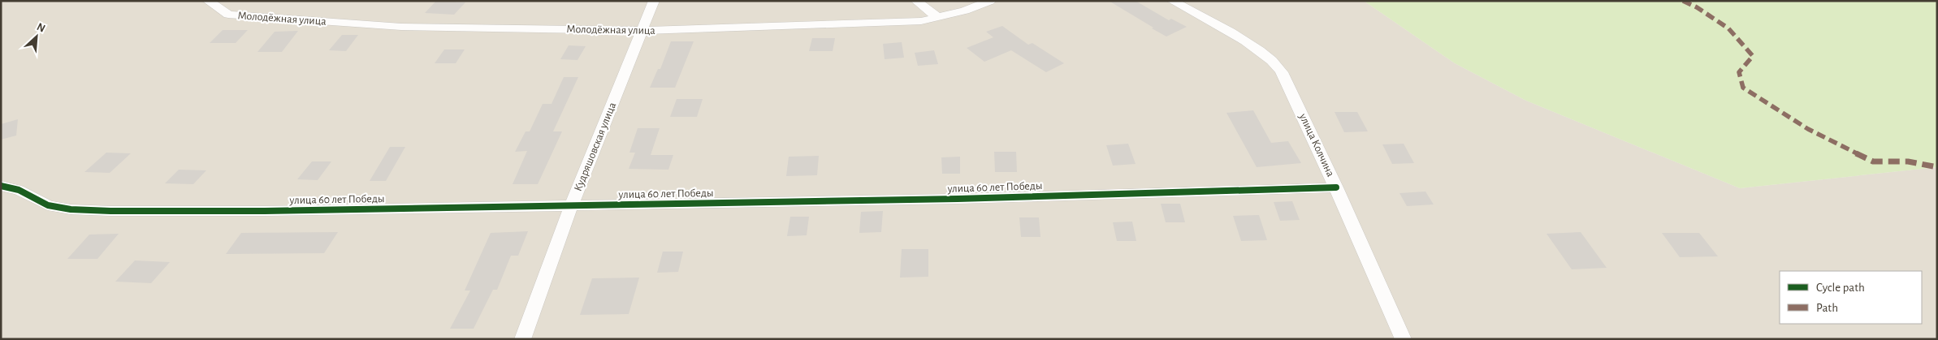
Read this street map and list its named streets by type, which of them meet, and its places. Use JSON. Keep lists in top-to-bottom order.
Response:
{
  "streets": {
    "street": [
      "Молодёжная улица",
      "улица Колчина",
      "Кудряшовская улица",
      "улица 60 лет Победы"
    ]
  },
  "crossings": [
    ["Молодёжная улица", "Кудряшовская улица"],
    ["улица Колчина", "улица 60 лет Победы"],
    ["Кудряшовская улица", "улица 60 лет Победы"]
  ],
  "legend": ["Cycle path", "Path"],
  "north": "top right"
}
